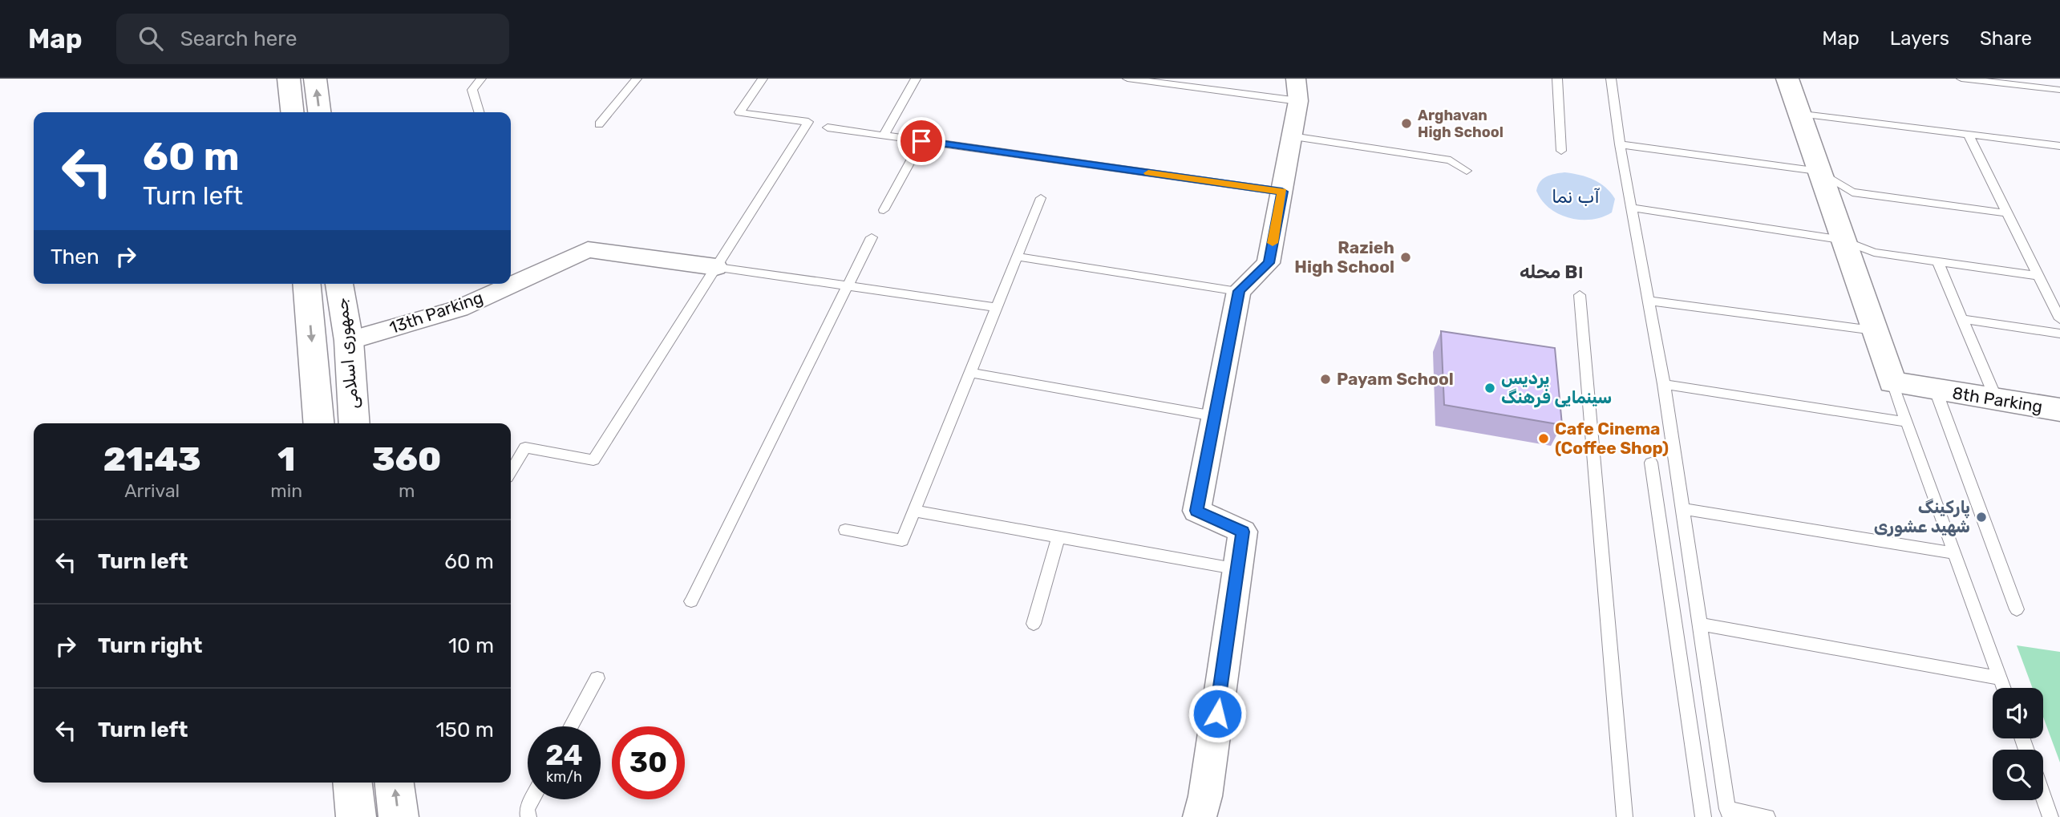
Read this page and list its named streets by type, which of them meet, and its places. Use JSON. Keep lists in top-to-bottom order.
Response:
{
  "streets": {
    "main road": ["جمهوری اسلامی", "8th Parking"],
    "street": ["13th Parking"]
  },
  "crossings": [
    ["13th Parking", "جمهوری اسلامی"]
  ],
  "districts": ["محله B۱"],
  "water": ["آب نما"],
  "places": [
    "Arghavan High School",
    "Razieh High School",
    "Payam School",
    "پردیس سینمایی فرهنگ",
    "Cafe Cinema (Coffee Shop)",
    "پارکینگ شهید عشوری"
  ],
  "page": {
    "header": "Map",
    "search": "Search here",
    "nav": ["Map", "Layers", "Share"],
    "turn": ["60 m", "Turn left"],
    "then": "Then",
    "eta": [
      "21:43",
      "Arrival",
      "1",
      "min",
      "360",
      "m"
    ],
    "list": [
      {
        "name": "Turn left",
        "value": "60 m"
      },
      {
        "name": "Turn right",
        "value": "10 m"
      },
      {
        "name": "Turn left",
        "value": "150 m"
      }
    ],
    "speed": "24 km/h",
    "limit": "30"
  }
}
